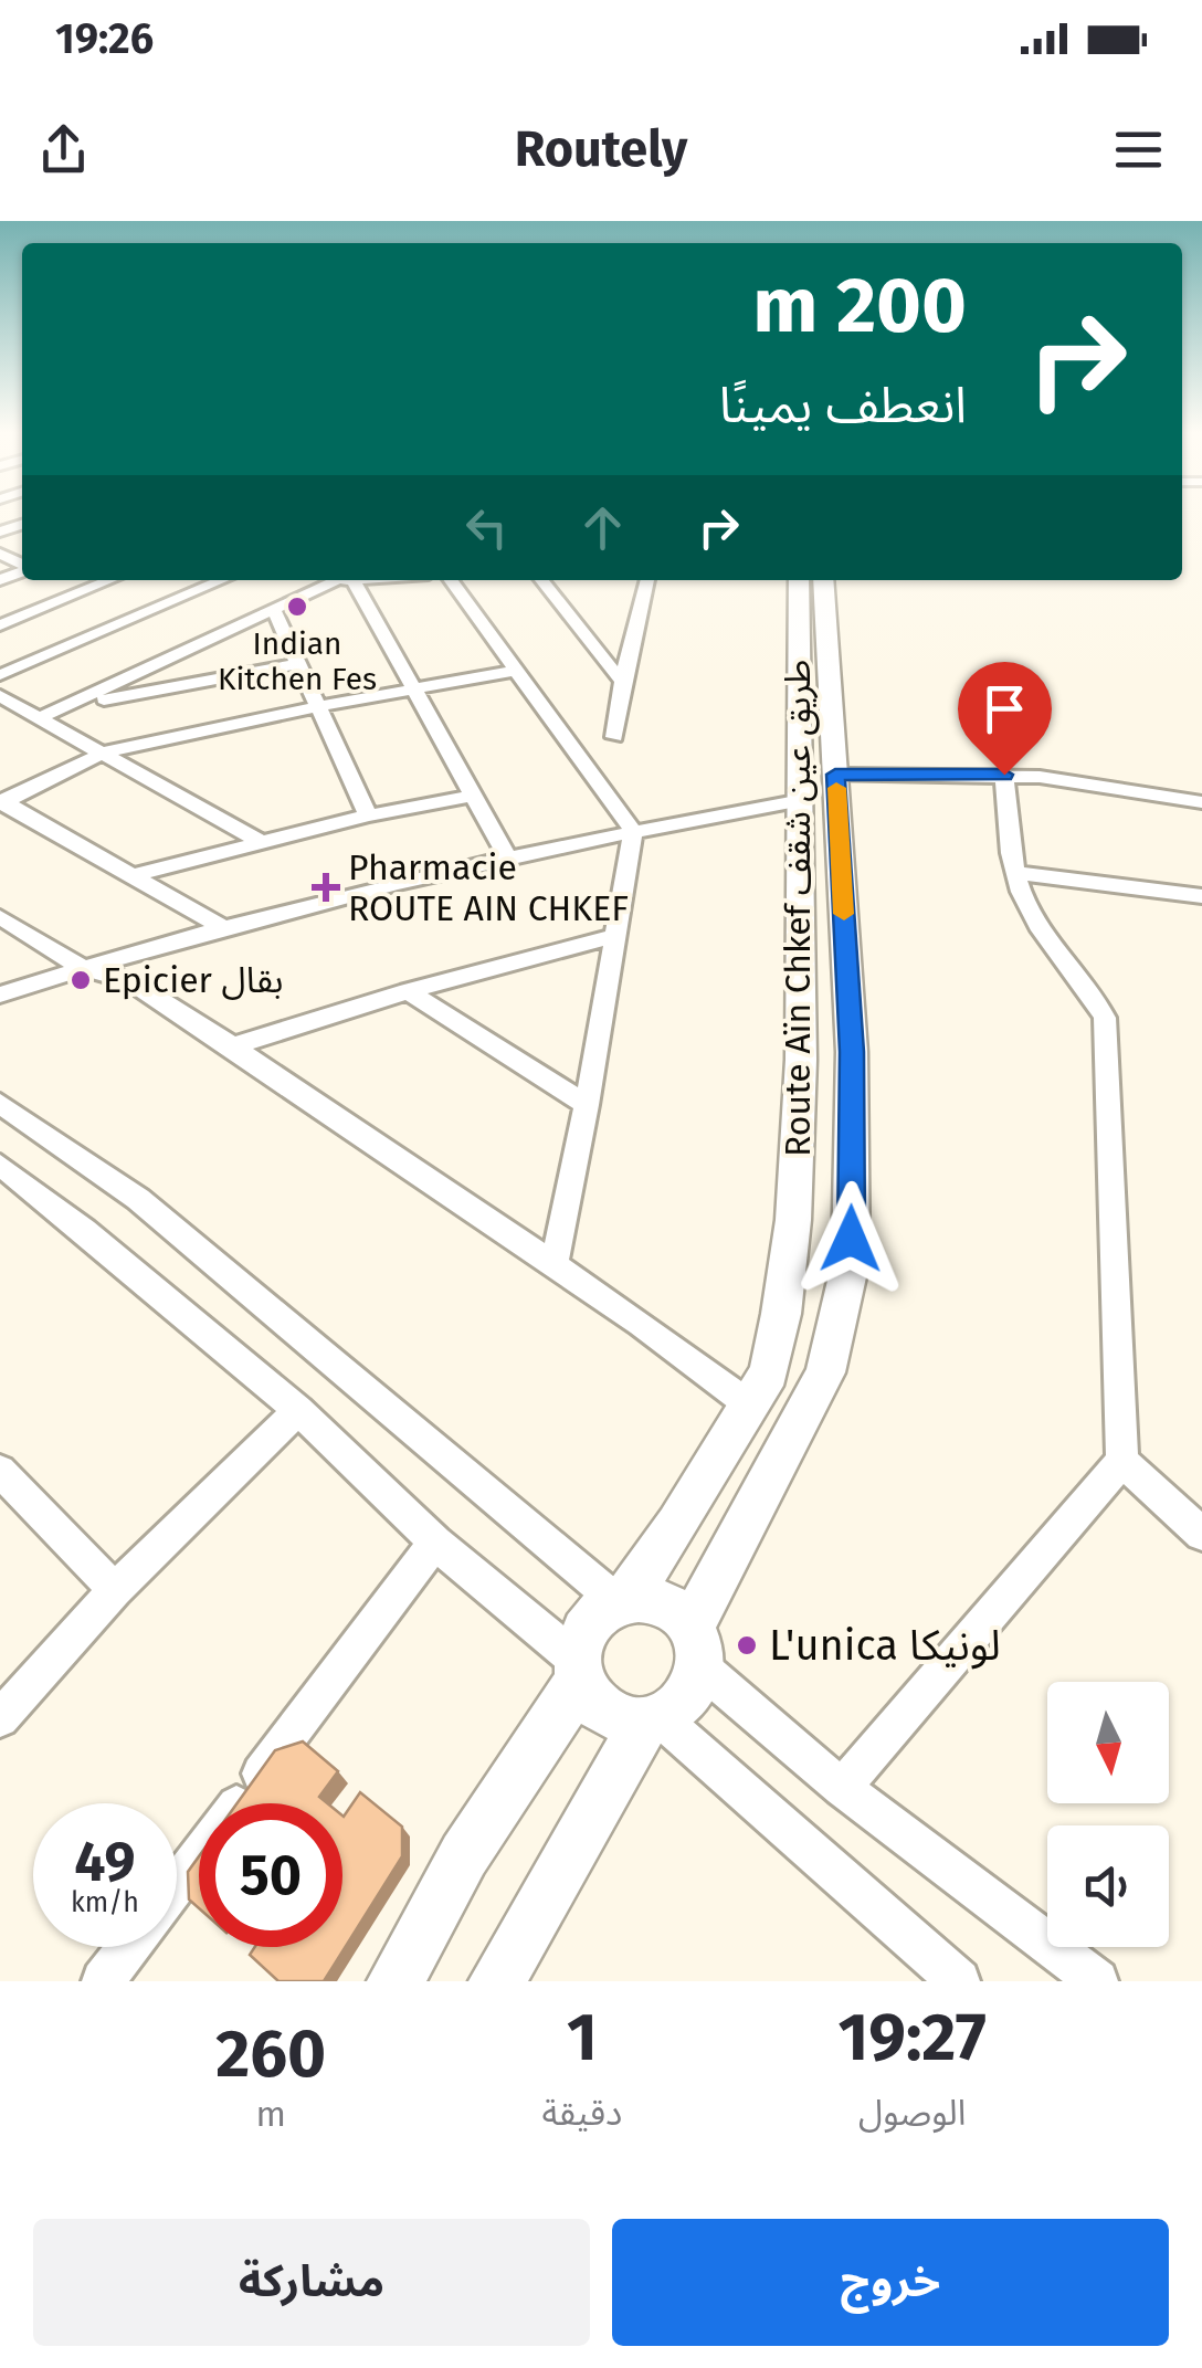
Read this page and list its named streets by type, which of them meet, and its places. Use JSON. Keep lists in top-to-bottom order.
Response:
{
  "streets": {
    "main road": ["Route Aïn Chkef طريق عين شقف"]
  },
  "places": {
    "other": ["Indian Kitchen Fes", "Epicier بقال", "L'unica لونيكا"],
    "health": ["Pharmacie ROUTE AIN CHKEF"]
  },
  "north": "bottom",
  "page": {
    "status": "19:26",
    "header": "Routely",
    "turn": ["200 m", "انعطف يمينًا"],
    "speed": "49 km/h",
    "limit": "50",
    "eta": [
      "19:27",
      "الوصول",
      "1",
      "دقيقة",
      "260",
      "m"
    ],
    "buttons": ["خروج", "مشاركة"]
  }
}
